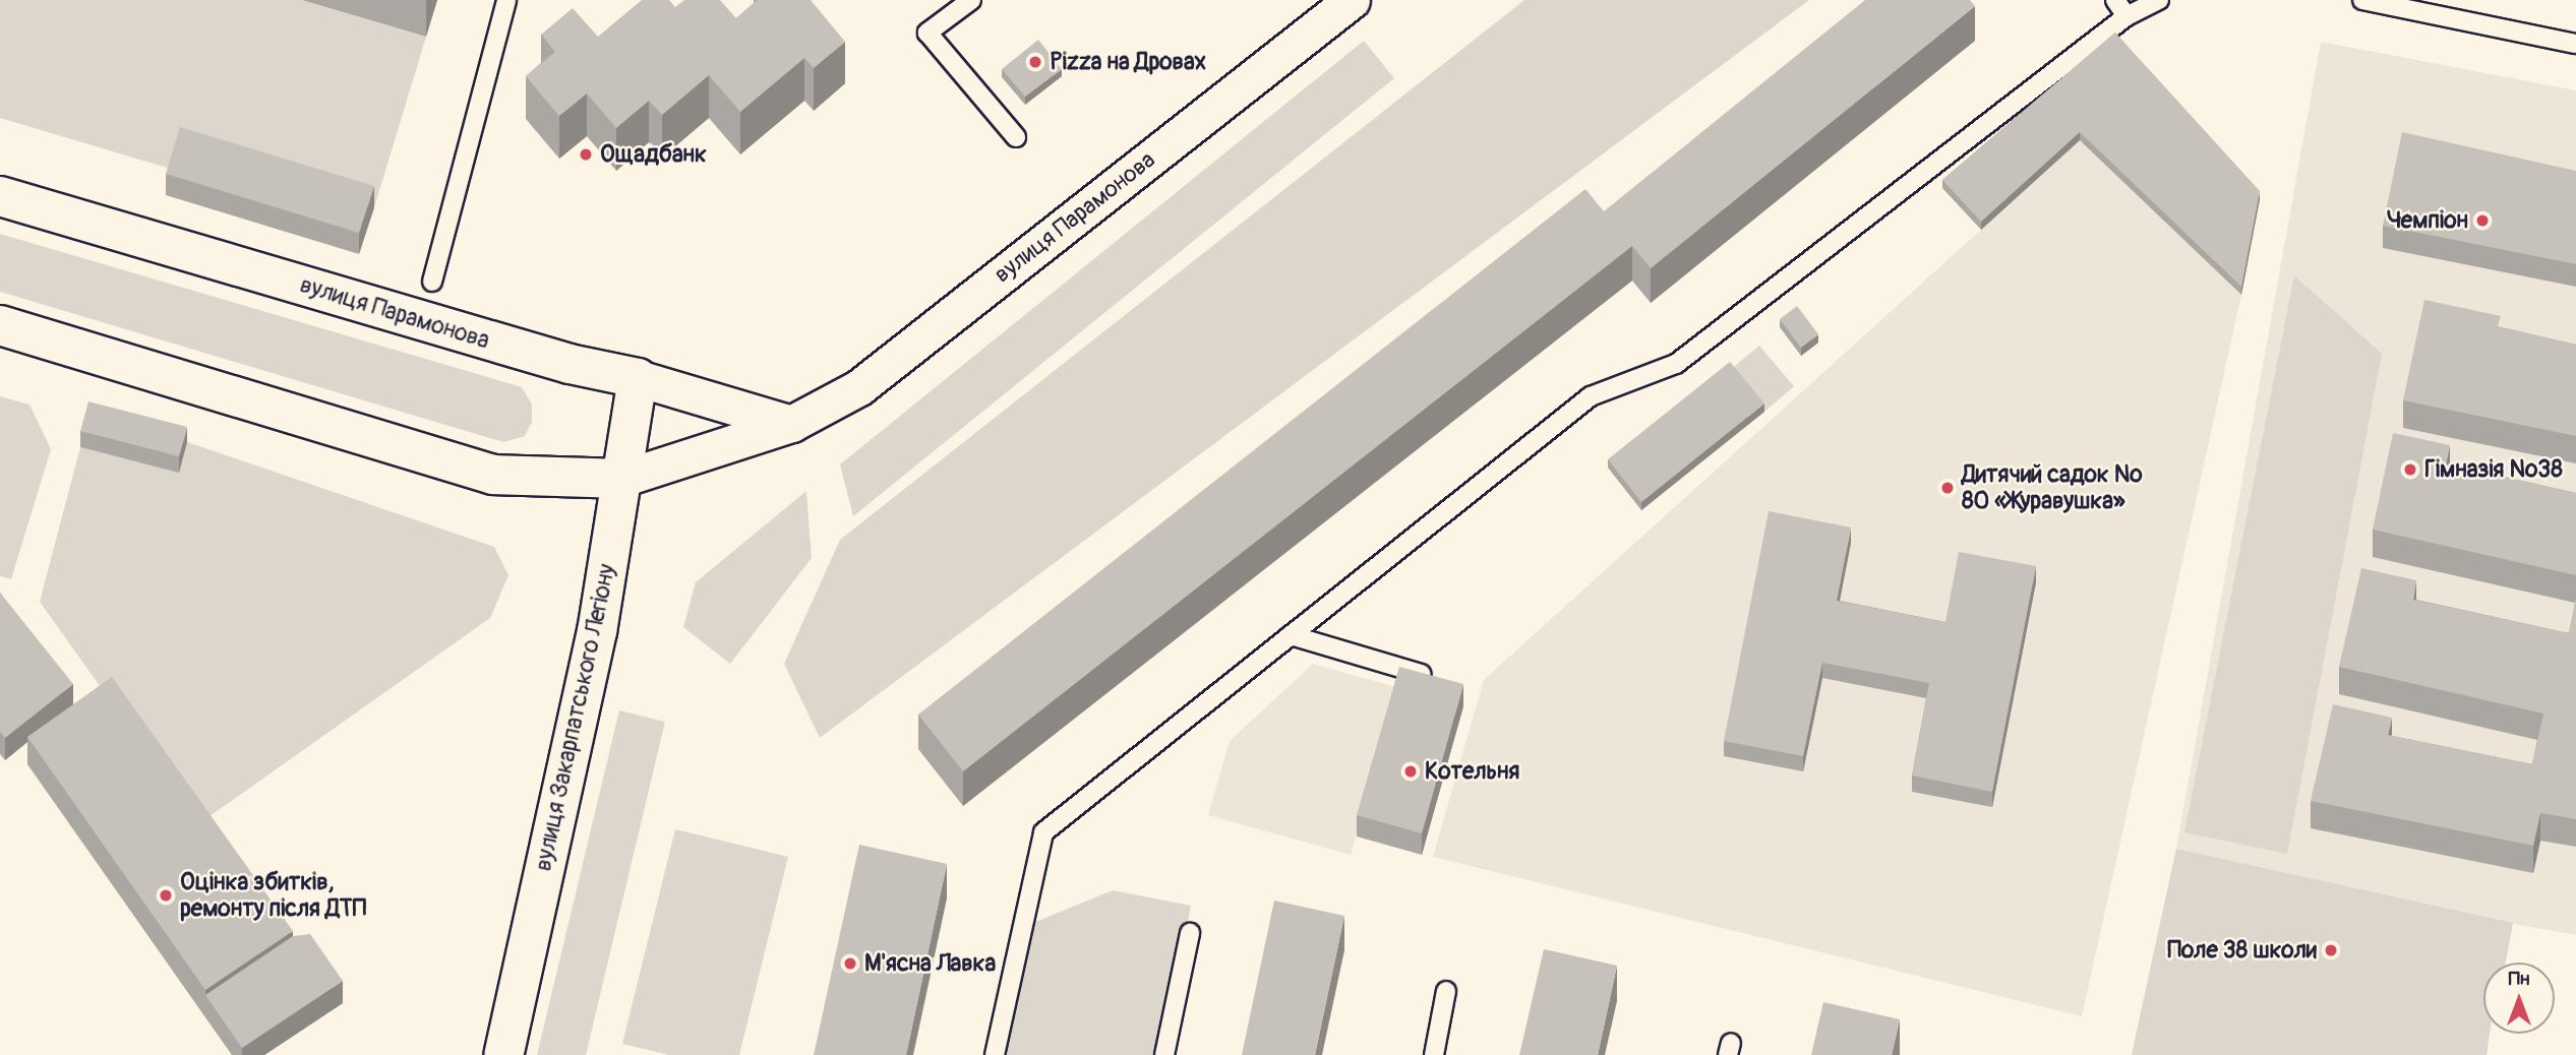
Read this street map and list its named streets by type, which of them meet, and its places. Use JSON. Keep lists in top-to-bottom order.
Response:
{
  "streets": {
    "street": ["вулиця Парамонова", "вулиця Закарпатського Легіону"]
  },
  "crossings": [
    ["вулиця Парамонова", "вулиця Закарпатського Легіону"]
  ],
  "places": [
    "Pizza на Дровах",
    "Ощадбанк",
    "Чемпіон",
    "Гімназія №38",
    "Дитячий садок № 80 «Журавушка»",
    "Котельня",
    "Оцінка збитків, ремонту після ДТП",
    "Поле 38 школи",
    "М'ясна Лавка"
  ],
  "north": "top"
}
